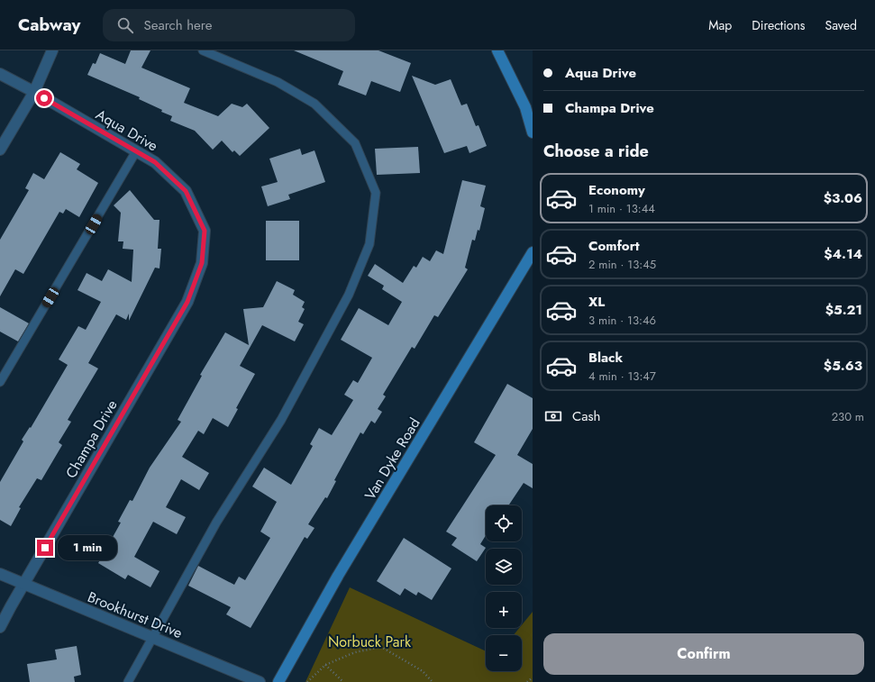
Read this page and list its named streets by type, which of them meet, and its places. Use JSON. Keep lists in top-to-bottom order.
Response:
{
  "streets": {
    "street": [
      "Aqua Drive",
      "Champa Drive",
      "Van Dyke Road",
      "Brookhurst Drive"
    ]
  },
  "crossings": [
    ["Aqua Drive", "Champa Drive"],
    ["Champa Drive", "Brookhurst Drive"]
  ],
  "parks": ["Norbuck Park"],
  "page": {
    "header": "Cabway",
    "search": "Search here",
    "nav": ["Map", "Directions", "Saved"],
    "banner": ["Aqua Drive", "Champa Drive"],
    "heading": "Choose a ride",
    "list": [
      {
        "name": "Economy",
        "note": "1 min · 13:44",
        "value": "$3.06"
      },
      {
        "name": "Comfort",
        "note": "2 min · 13:45",
        "value": "$4.14"
      },
      {
        "name": "XL",
        "note": "3 min · 13:46",
        "value": "$5.21"
      },
      {
        "name": "Black",
        "note": "4 min · 13:47",
        "value": "$5.63"
      }
    ],
    "pay": ["Cash", "230 m"],
    "map_buttons": ["+", "−"],
    "bubble": "1 min",
    "buttons": "Confirm"
  }
}
